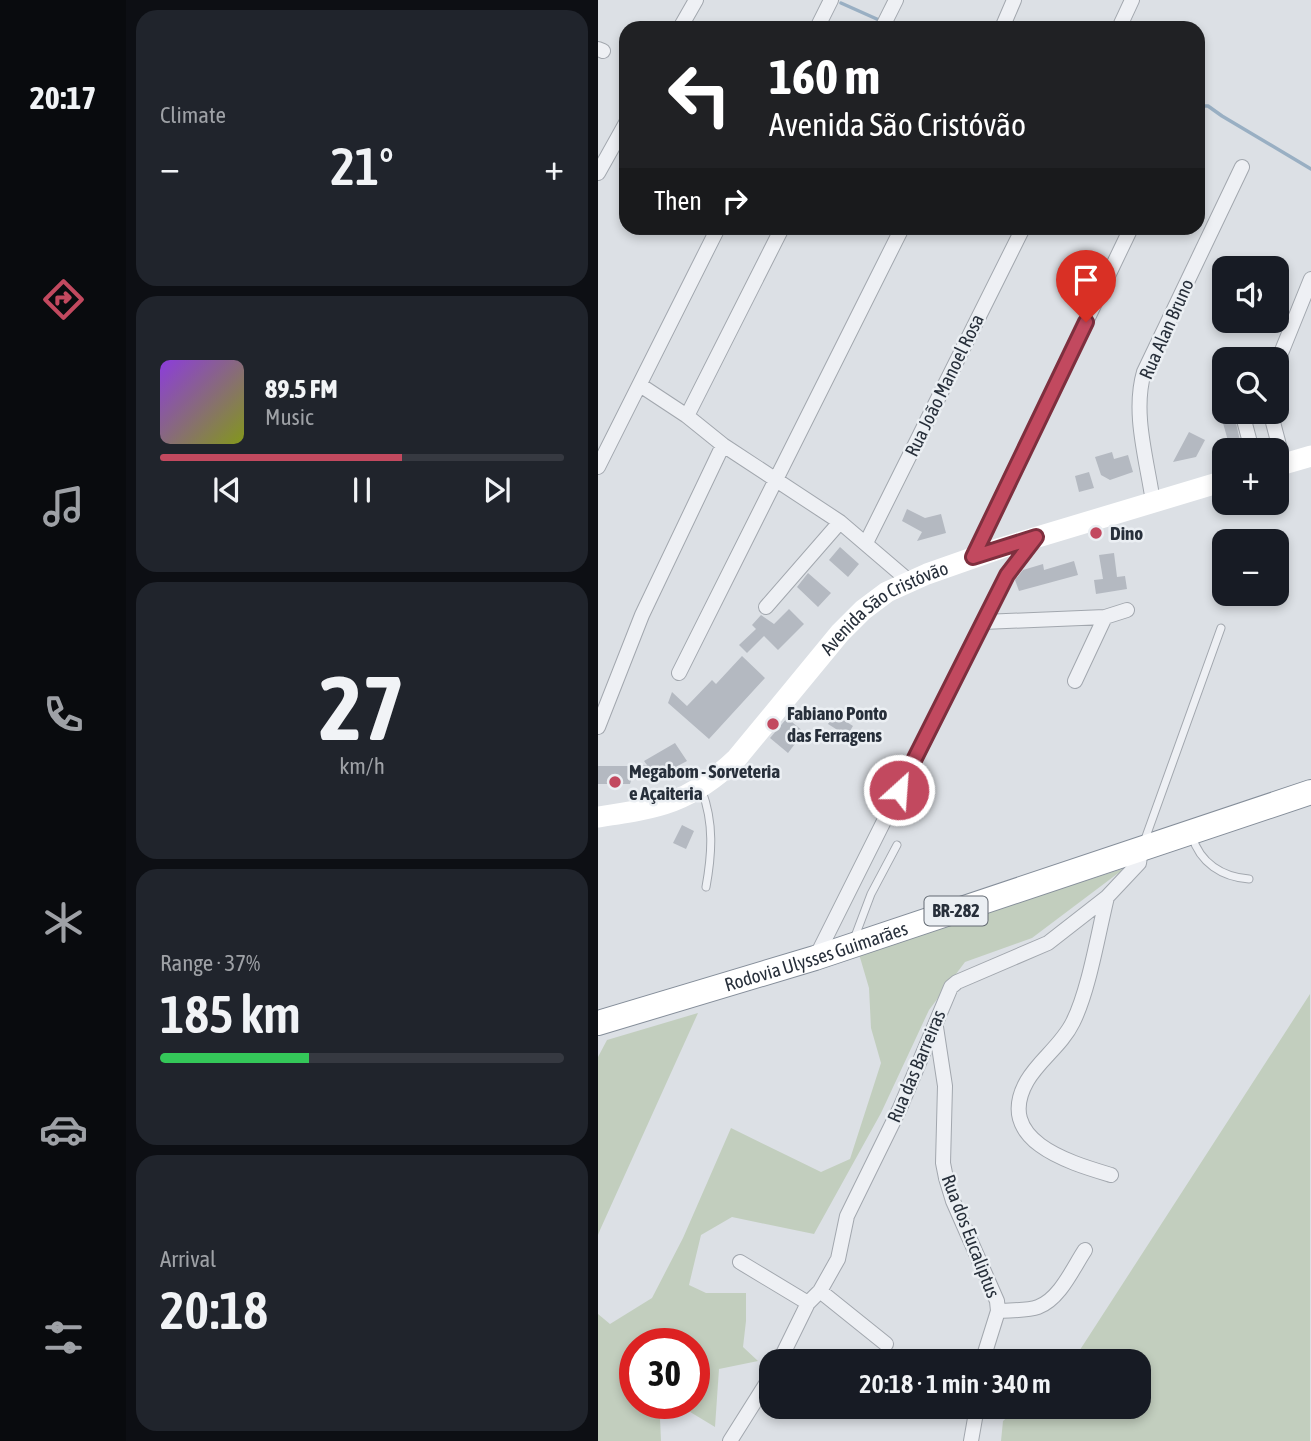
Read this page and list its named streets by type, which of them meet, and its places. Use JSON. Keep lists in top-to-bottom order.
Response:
{
  "streets": {
    "highway": ["BR-282", "Rodovia Ulysses Guimarães"],
    "main road": ["Avenida São Cristóvão"],
    "street": [
      "Rua Alan Bruno",
      "Rua João Manoel Rosa",
      "Rua das Barreiras",
      "Rua dos Eucaliptus"
    ]
  },
  "crossings": [
    ["Rua Alan Bruno", "Avenida São Cristóvão"],
    ["Rodovia Ulysses Guimarães", "Rua das Barreiras"],
    ["Rua das Barreiras", "Rua dos Eucaliptus"]
  ],
  "places": ["Dino", "Fabiano Ponto das Ferragens", "Megabom - Sorveteria e Açaiteria"],
  "page": {
    "tabs": "20:17",
    "tile": [
      "Climate",
      ["27", "km/h"],
      ["Range · 37%", "185 km"],
      ["Arrival", "20:18"]
    ],
    "turn": ["160 m", "Avenida São Cristóvão"],
    "heat": ["−", "21°", "+"],
    "then": "Then",
    "map_buttons": ["+", "−"],
    "song": ["89.5 FM", "Music"],
    "limit": "30",
    "trip": "20:18 · 1 min · 340 m"
  }
}
